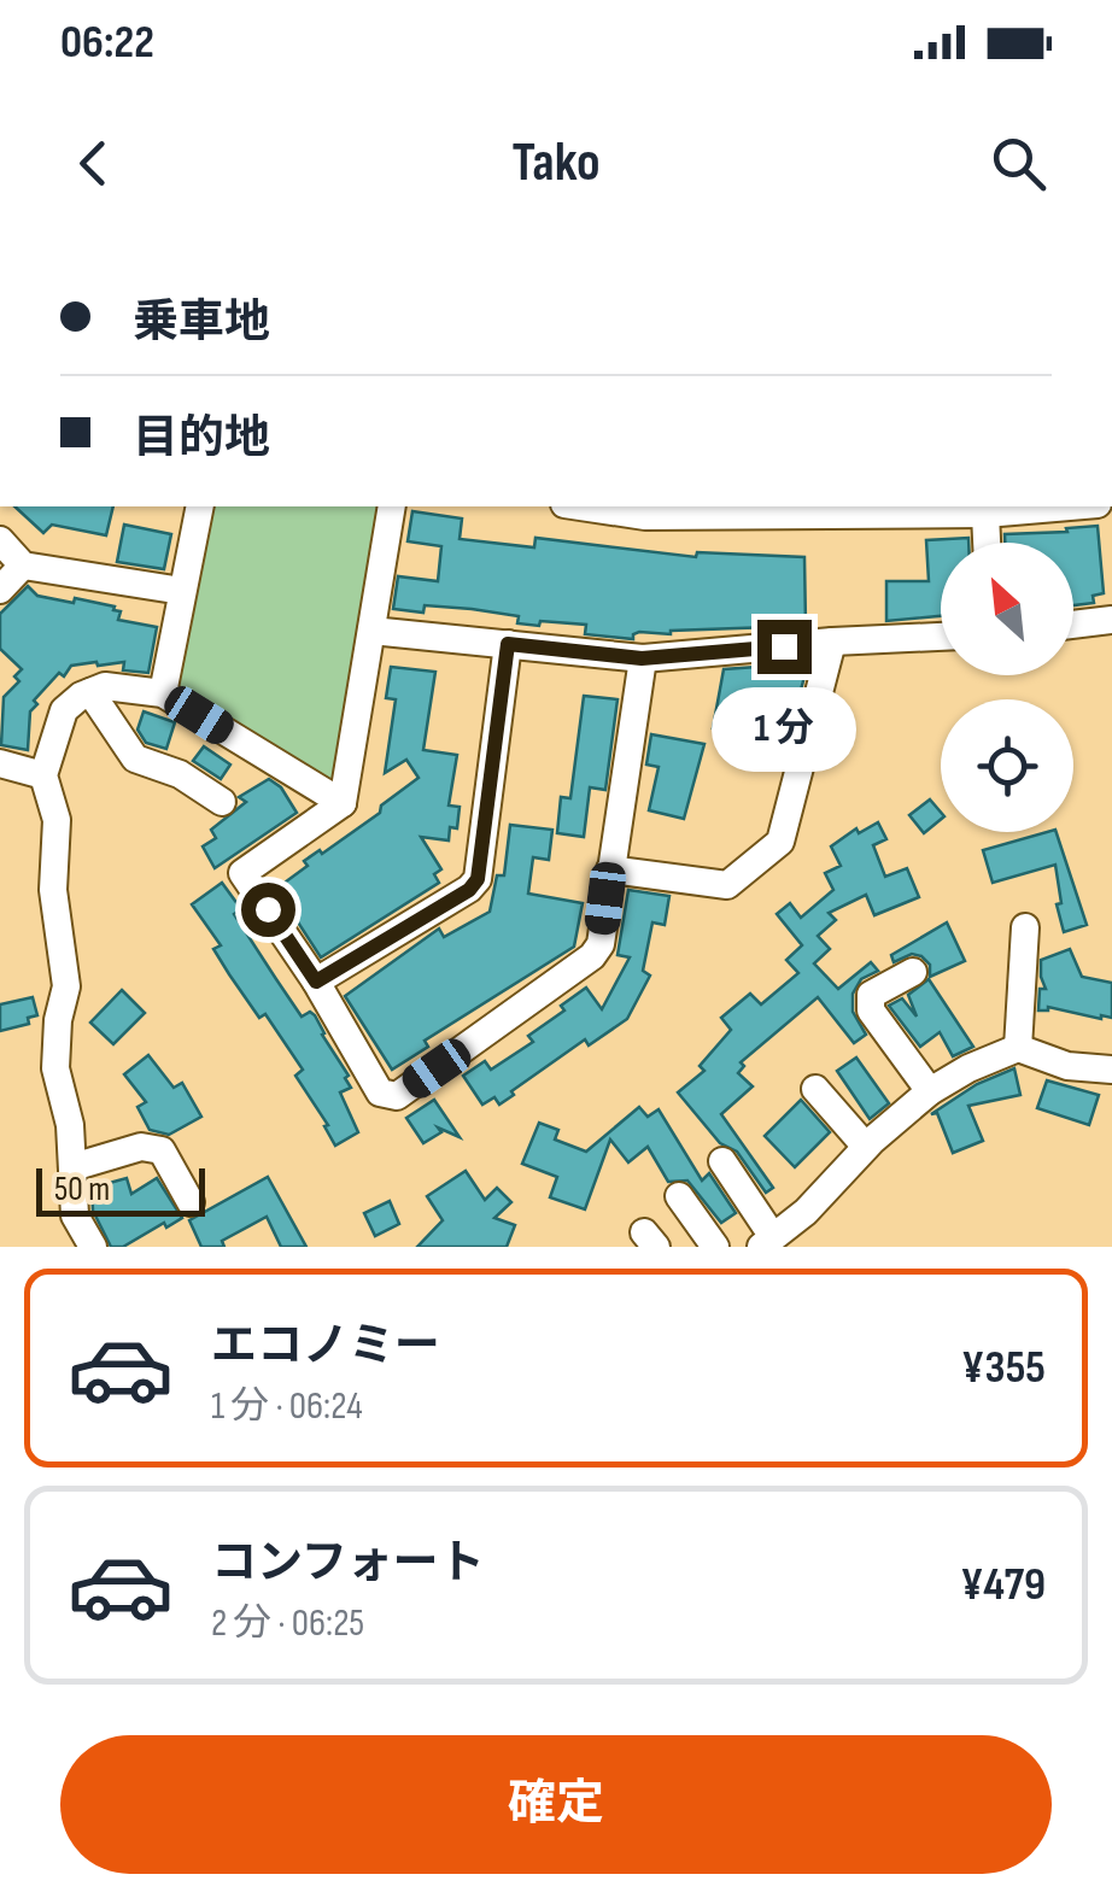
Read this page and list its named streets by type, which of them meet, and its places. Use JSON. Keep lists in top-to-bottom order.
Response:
{
  "scale_bar": "50 m",
  "north": "top left",
  "page": {
    "status": "06:22",
    "header": "Tako",
    "banner": ["乗車地", "目的地"],
    "bubble": "1 分",
    "scale": "50 m",
    "list": [
      {
        "name": "エコノミー",
        "note": "1 分 · 06:24",
        "value": "¥355"
      },
      {
        "name": "コンフォート",
        "note": "2 分 · 06:25",
        "value": "¥479"
      }
    ],
    "buttons": "確定"
  }
}
